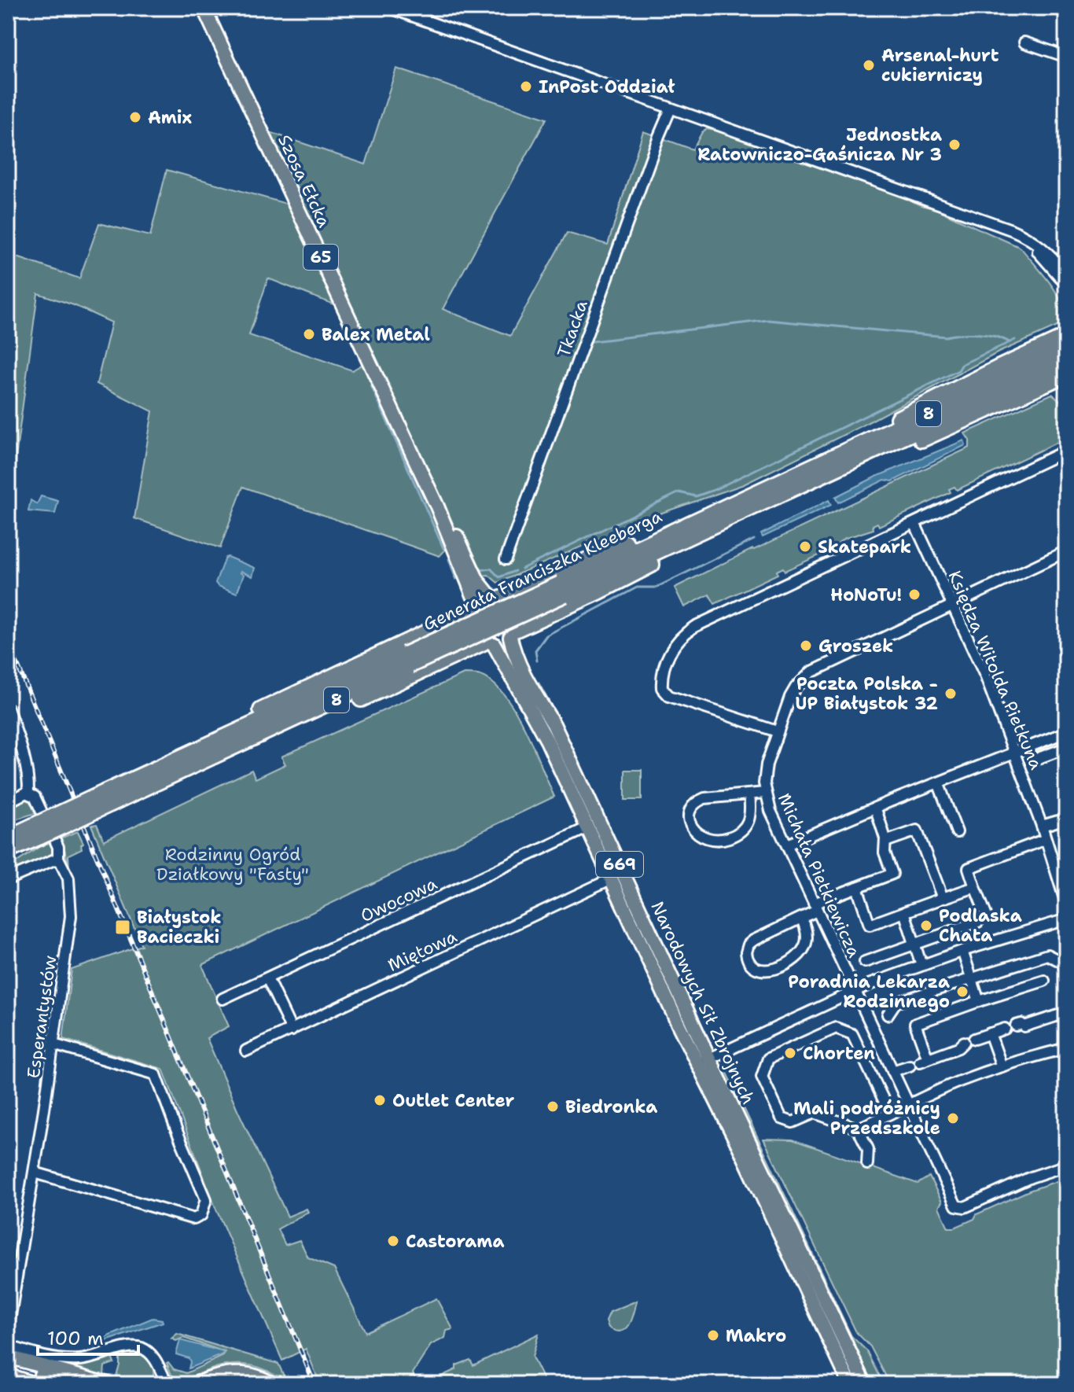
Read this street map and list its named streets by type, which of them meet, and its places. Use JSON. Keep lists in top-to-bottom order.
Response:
{
  "streets": {
    "highway": ["8", "Generała Franciszka Kleeberga"],
    "main road": [
      "Szosa Ełcka",
      "65",
      "669",
      "Narodowych Sił Zbrojnych"
    ],
    "street": [
      "Tkacka",
      "Księdza Witolda Pietkuna",
      "Michała Pietkiewicza",
      "Owocowa",
      "Miętowa",
      "Esperantystów"
    ]
  },
  "crossings": [
    ["Szosa Ełcka", "65"],
    ["Szosa Ełcka", "Narodowych Sił Zbrojnych"],
    ["65", "Narodowych Sił Zbrojnych"],
    ["8", "Generała Franciszka Kleeberga"],
    ["Księdza Witolda Pietkuna", "Michała Pietkiewicza"],
    ["Owocowa", "Narodowych Sił Zbrojnych"],
    ["Miętowa", "Narodowych Sił Zbrojnych"]
  ],
  "parks": ["Rodzinny Ogród Działkowy \"Fasty\""],
  "places": {
    "other": [
      "Arsenal-hurt cukierniczy",
      "InPost Oddział",
      "Amix",
      "Jednostka Ratowniczo-Gaśnicza Nr 3",
      "Balex Metal",
      "Skatepark",
      "HoNoTu!",
      "Groszek",
      "Poczta Polska - UP Białystok 32",
      "Podlaska Chata",
      "Poradnia Lekarza Rodzinnego",
      "Chorten",
      "Outlet Center",
      "Biedronka",
      "Mali podróżnicy Przedszkole",
      "Castorama",
      "Makro"
    ],
    "transit": ["Białystok Bacieczki"]
  },
  "scale_bar": "100 m"
}
